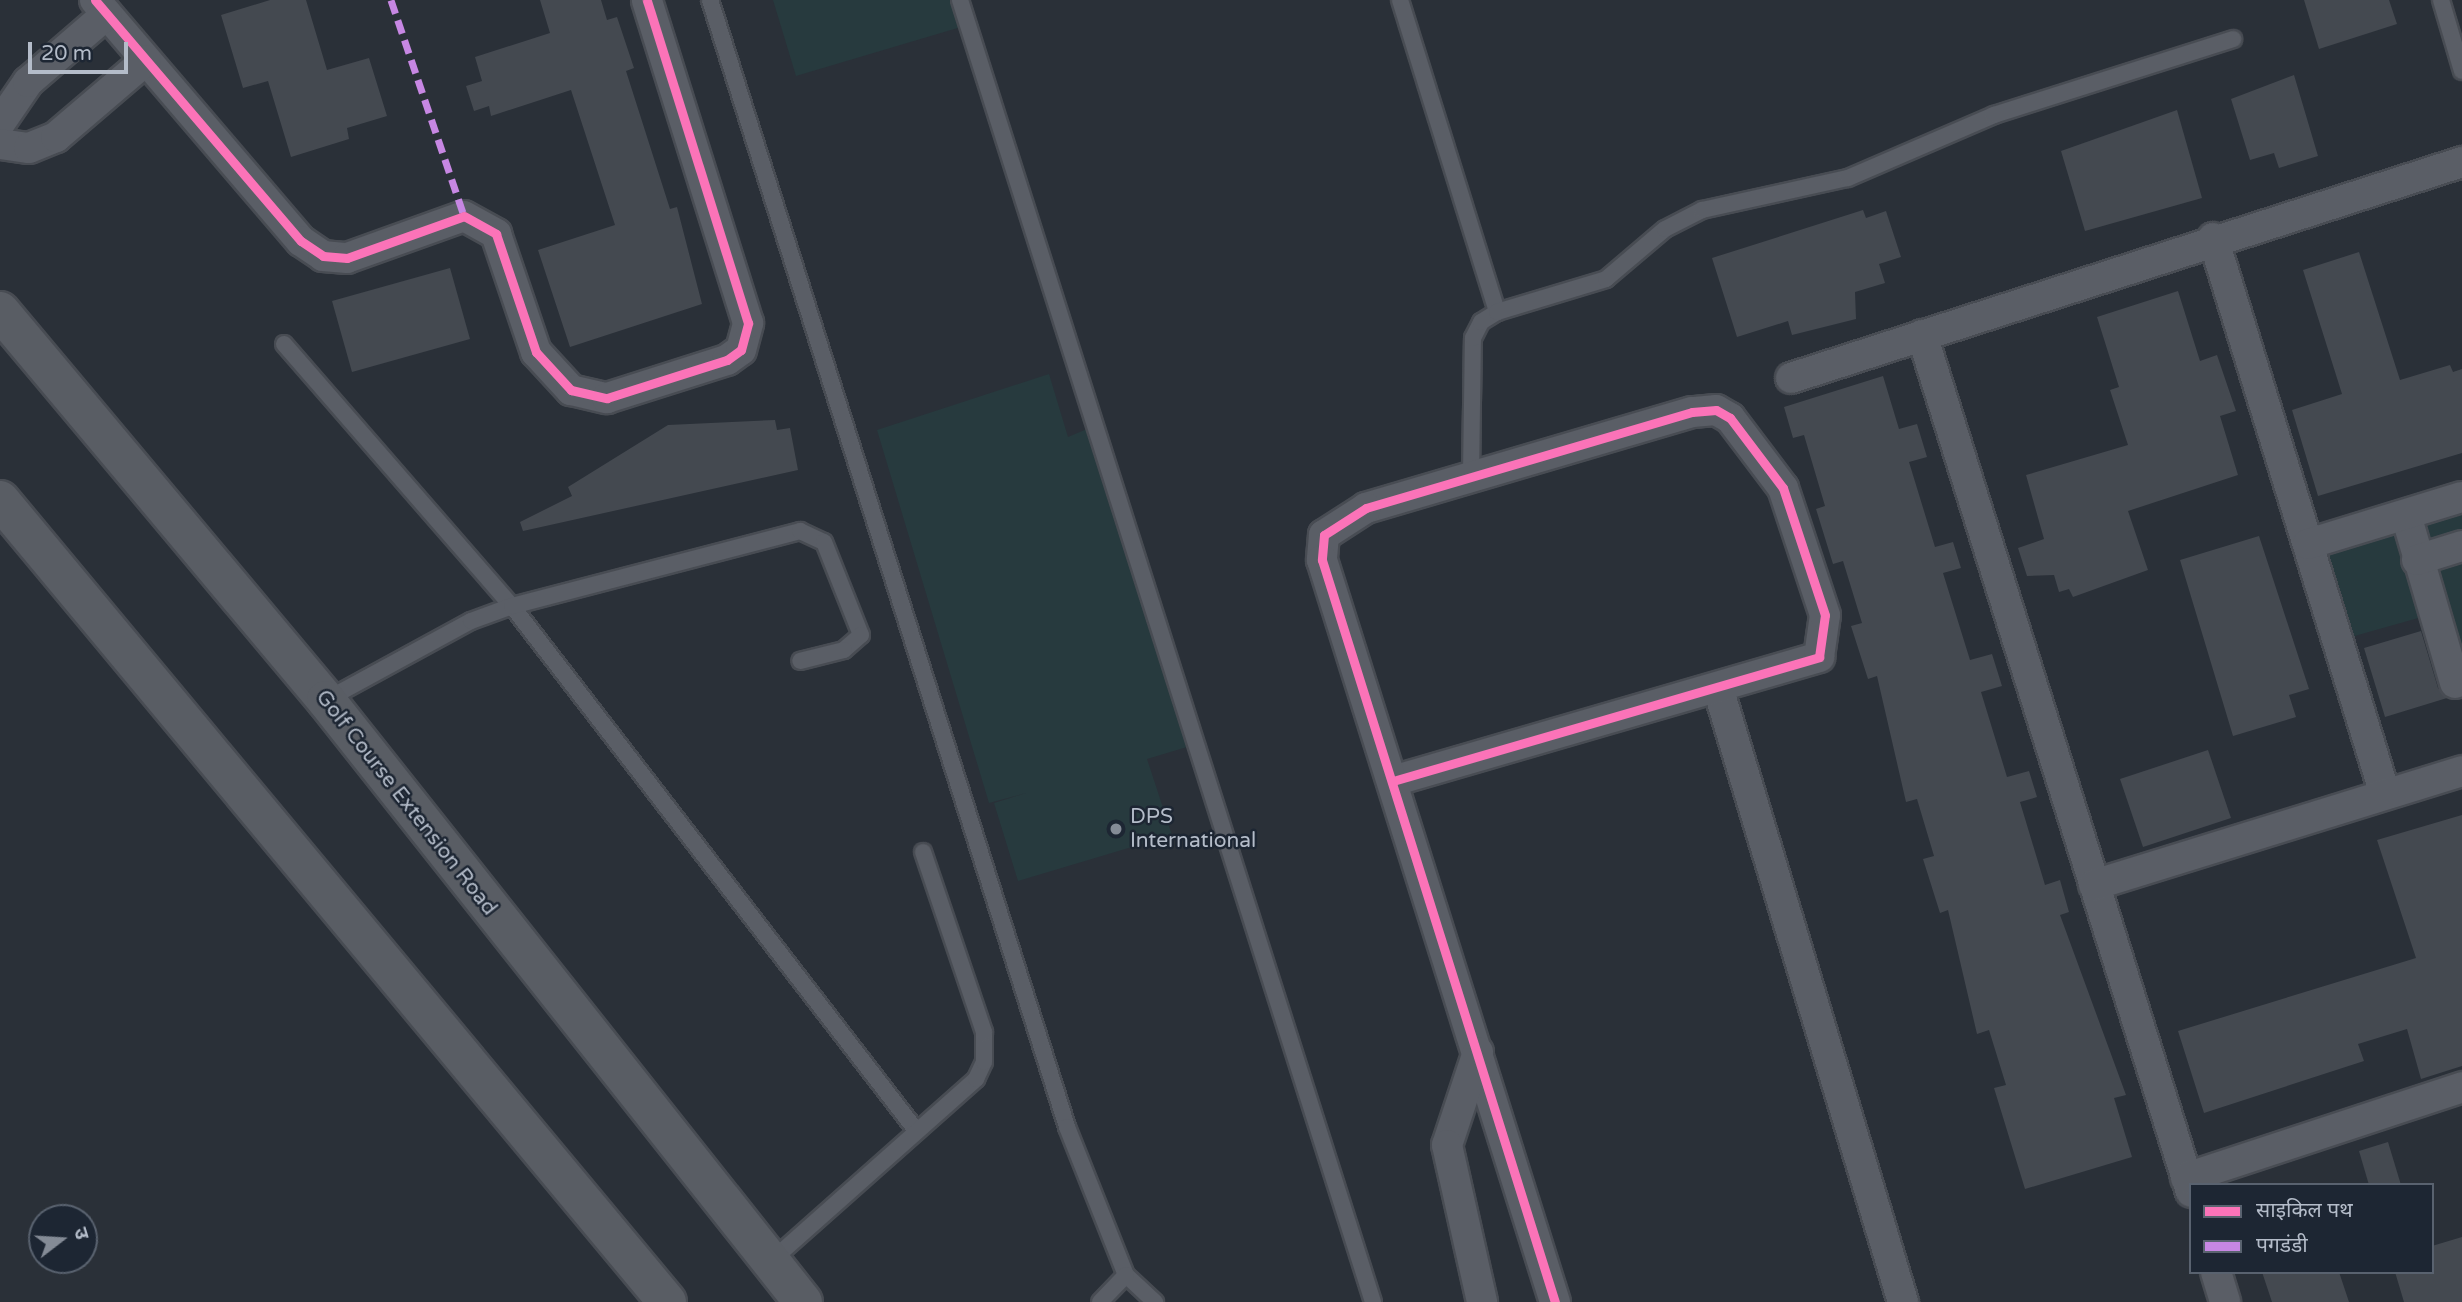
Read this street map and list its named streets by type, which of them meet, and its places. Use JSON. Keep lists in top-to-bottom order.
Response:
{
  "streets": {
    "main road": ["Golf Course Extension Road"]
  },
  "places": ["DPS International"],
  "legend": ["साइकिल पथ", "पगडंडी"],
  "scale_bar": "20 m",
  "north": "right"
}
